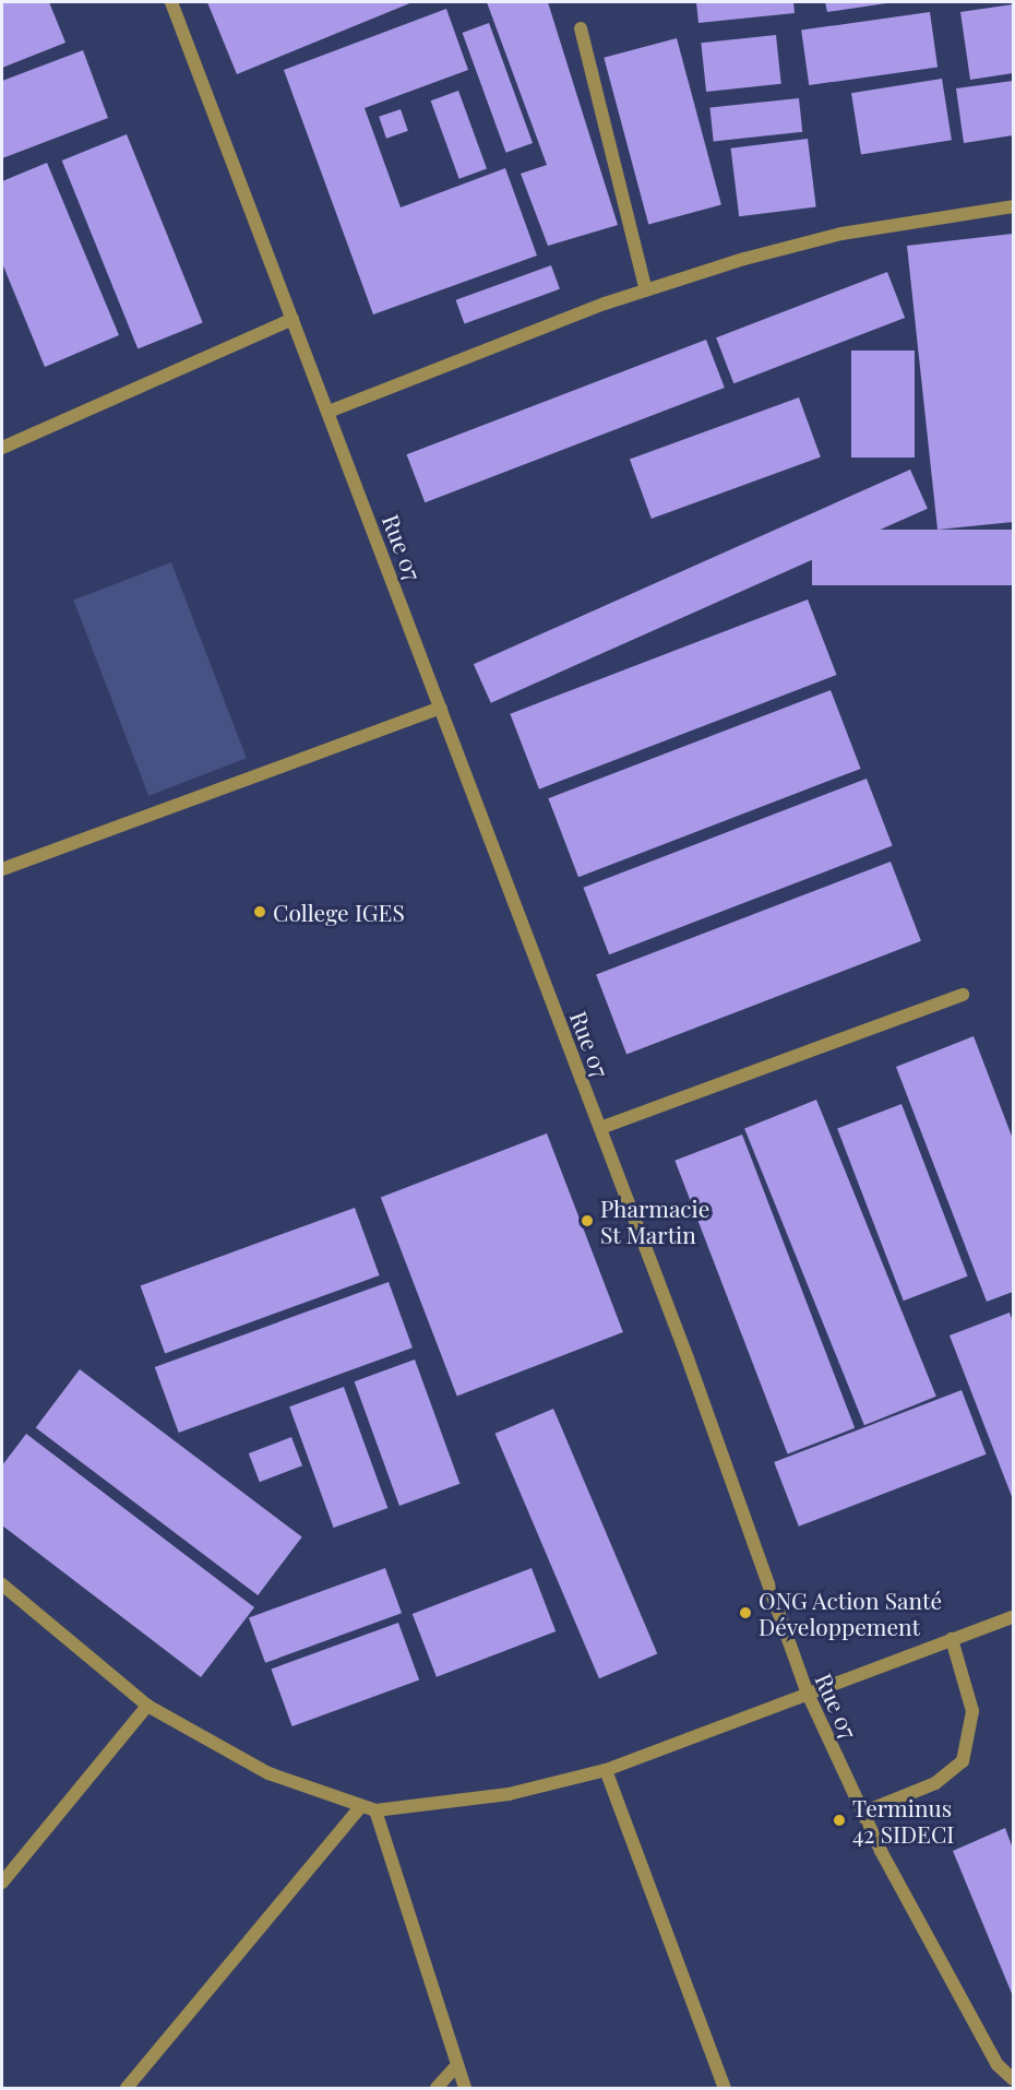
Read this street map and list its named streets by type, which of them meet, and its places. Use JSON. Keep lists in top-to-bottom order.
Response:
{
  "streets": {
    "street": ["Rue 07"]
  },
  "places": [
    "College IGES",
    "Pharmacie St Martin",
    "ONG Action Santé Développement",
    "Terminus 42 SIDECI"
  ]
}
